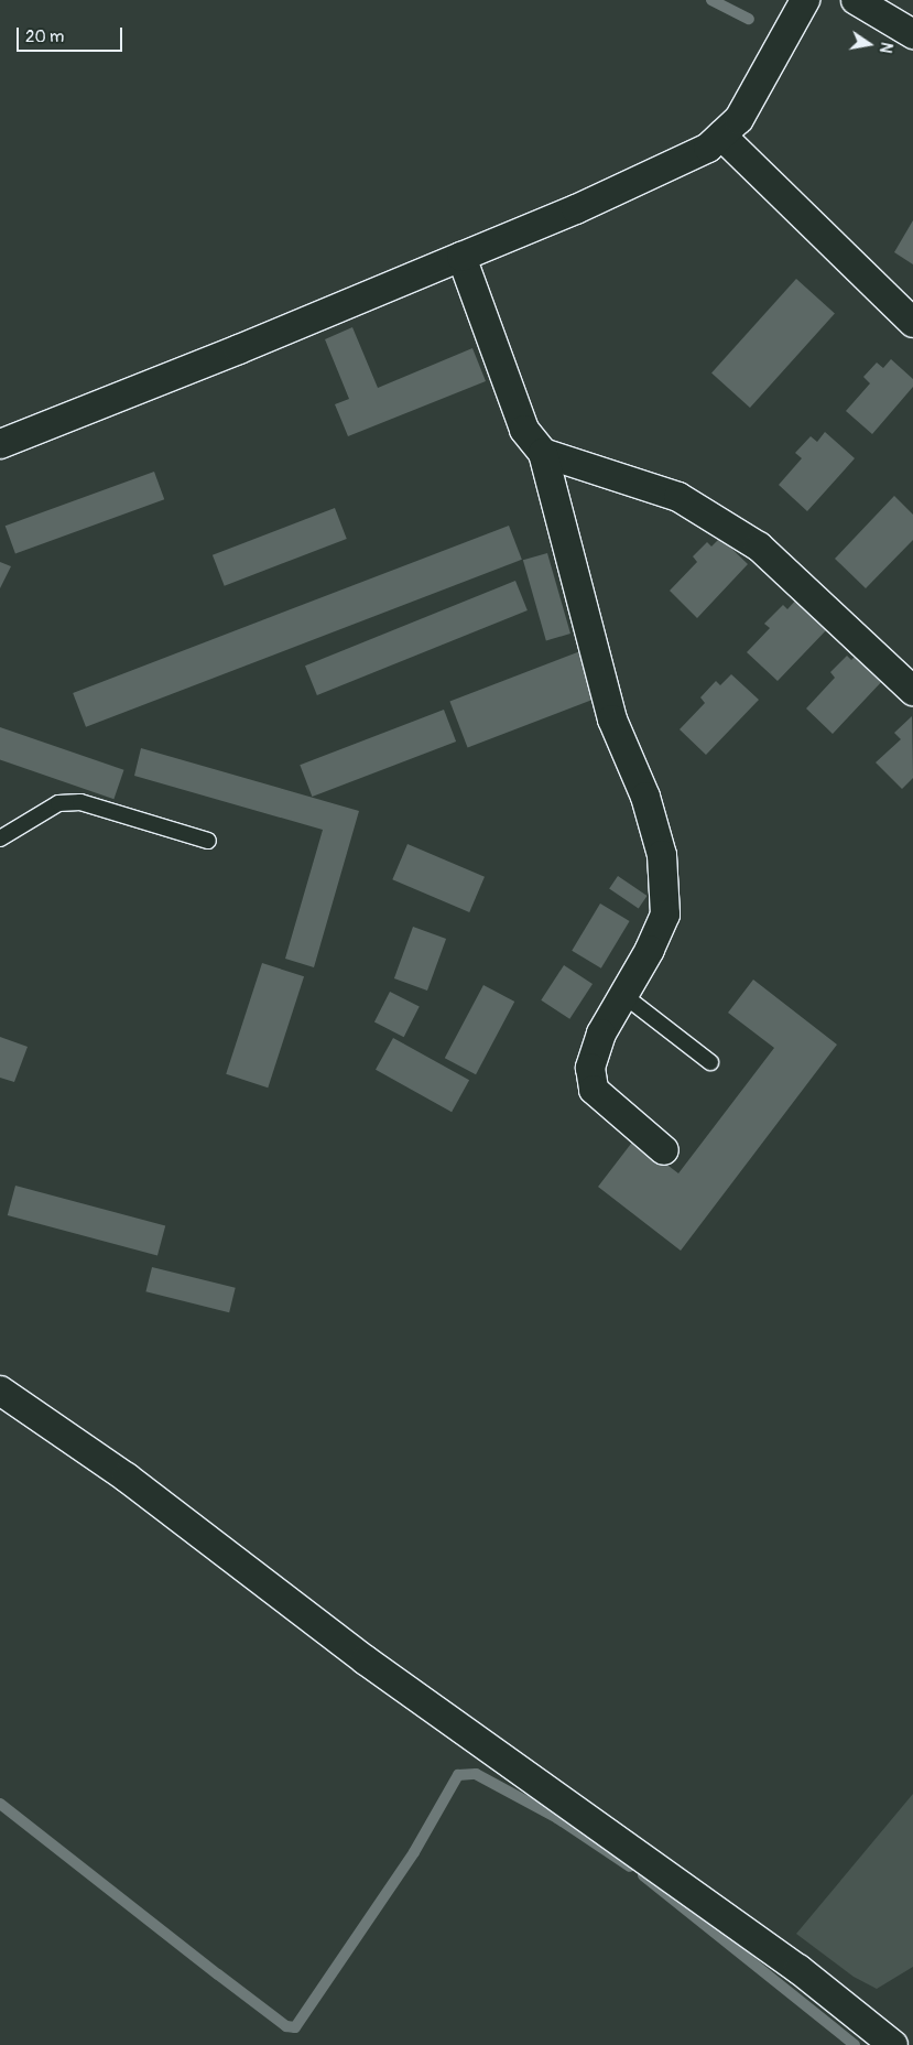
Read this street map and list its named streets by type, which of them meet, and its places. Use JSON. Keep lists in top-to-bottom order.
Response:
{
  "scale_bar": "20 m",
  "north": "right"
}
